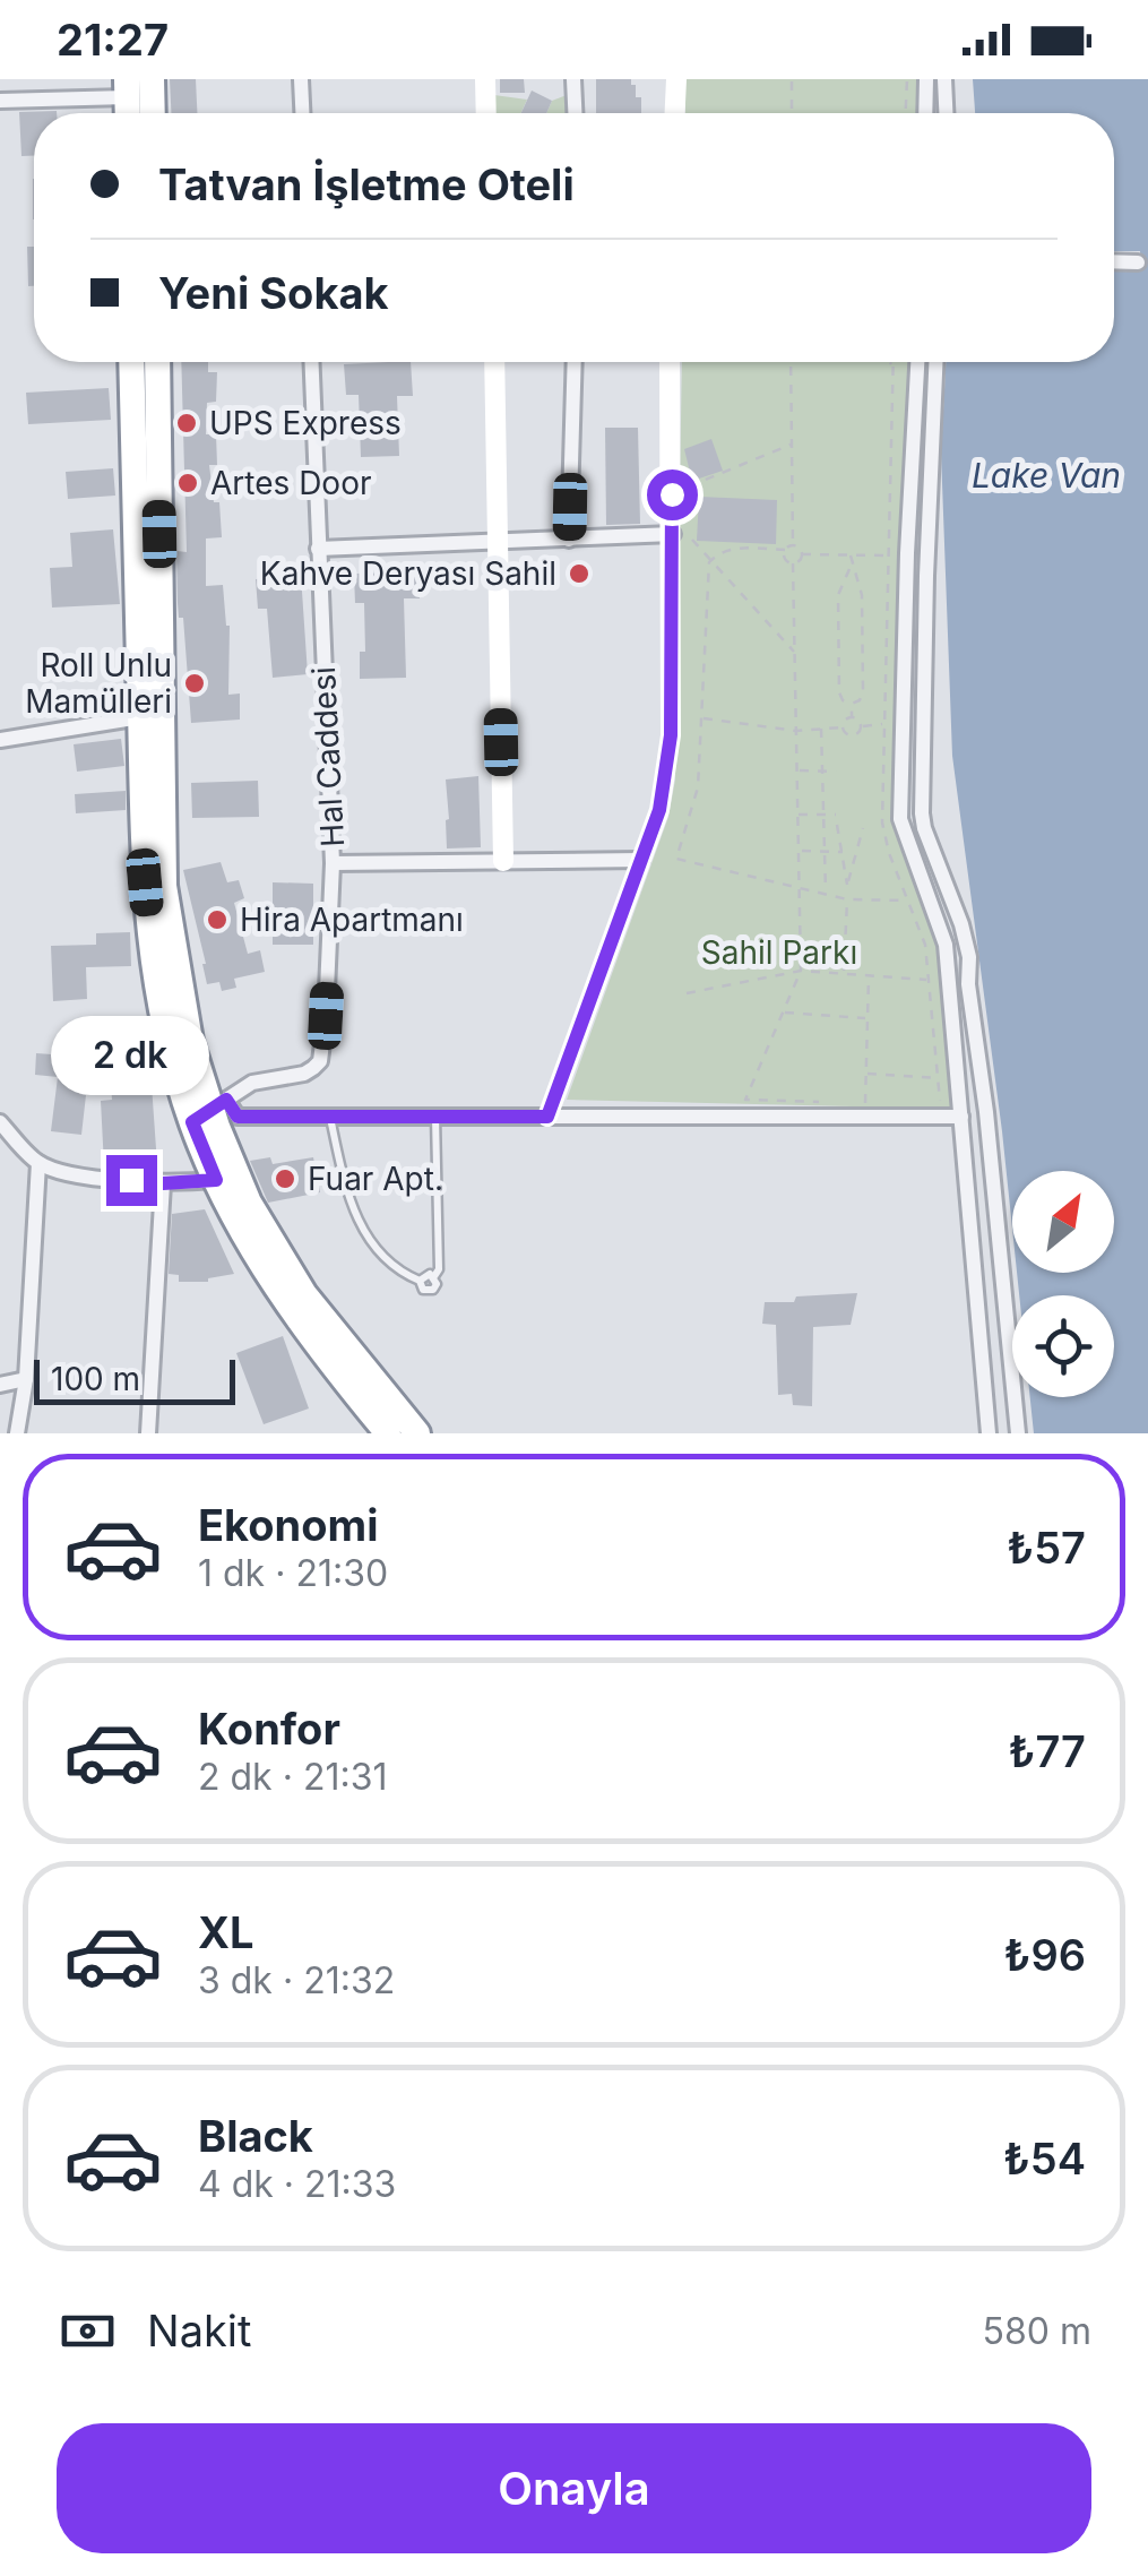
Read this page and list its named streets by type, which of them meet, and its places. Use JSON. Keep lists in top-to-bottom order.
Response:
{
  "streets": {
    "street": ["Hal Caddesi"]
  },
  "water": ["Lake Van"],
  "parks": ["Sahil Parkı"],
  "places": [
    "UPS Express",
    "Artes Door",
    "Kahve Deryası Sahil",
    "Roll Unlu Mamülleri",
    "Hira Apartmanı",
    "Fuar Apt."
  ],
  "scale_bar": "100 m",
  "north": "top right",
  "page": {
    "status": "21:27",
    "banner": ["Tatvan İşletme Oteli", "Yeni Sokak"],
    "bubble": "2 dk",
    "scale": "100 m",
    "list": [
      {
        "name": "Ekonomi",
        "note": "1 dk · 21:30",
        "value": "₺57"
      },
      {
        "name": "Konfor",
        "note": "2 dk · 21:31",
        "value": "₺77"
      },
      {
        "name": "XL",
        "note": "3 dk · 21:32",
        "value": "₺96"
      },
      {
        "name": "Black",
        "note": "4 dk · 21:33",
        "value": "₺54"
      }
    ],
    "pay": ["Nakit", "580 m"],
    "buttons": "Onayla"
  }
}
